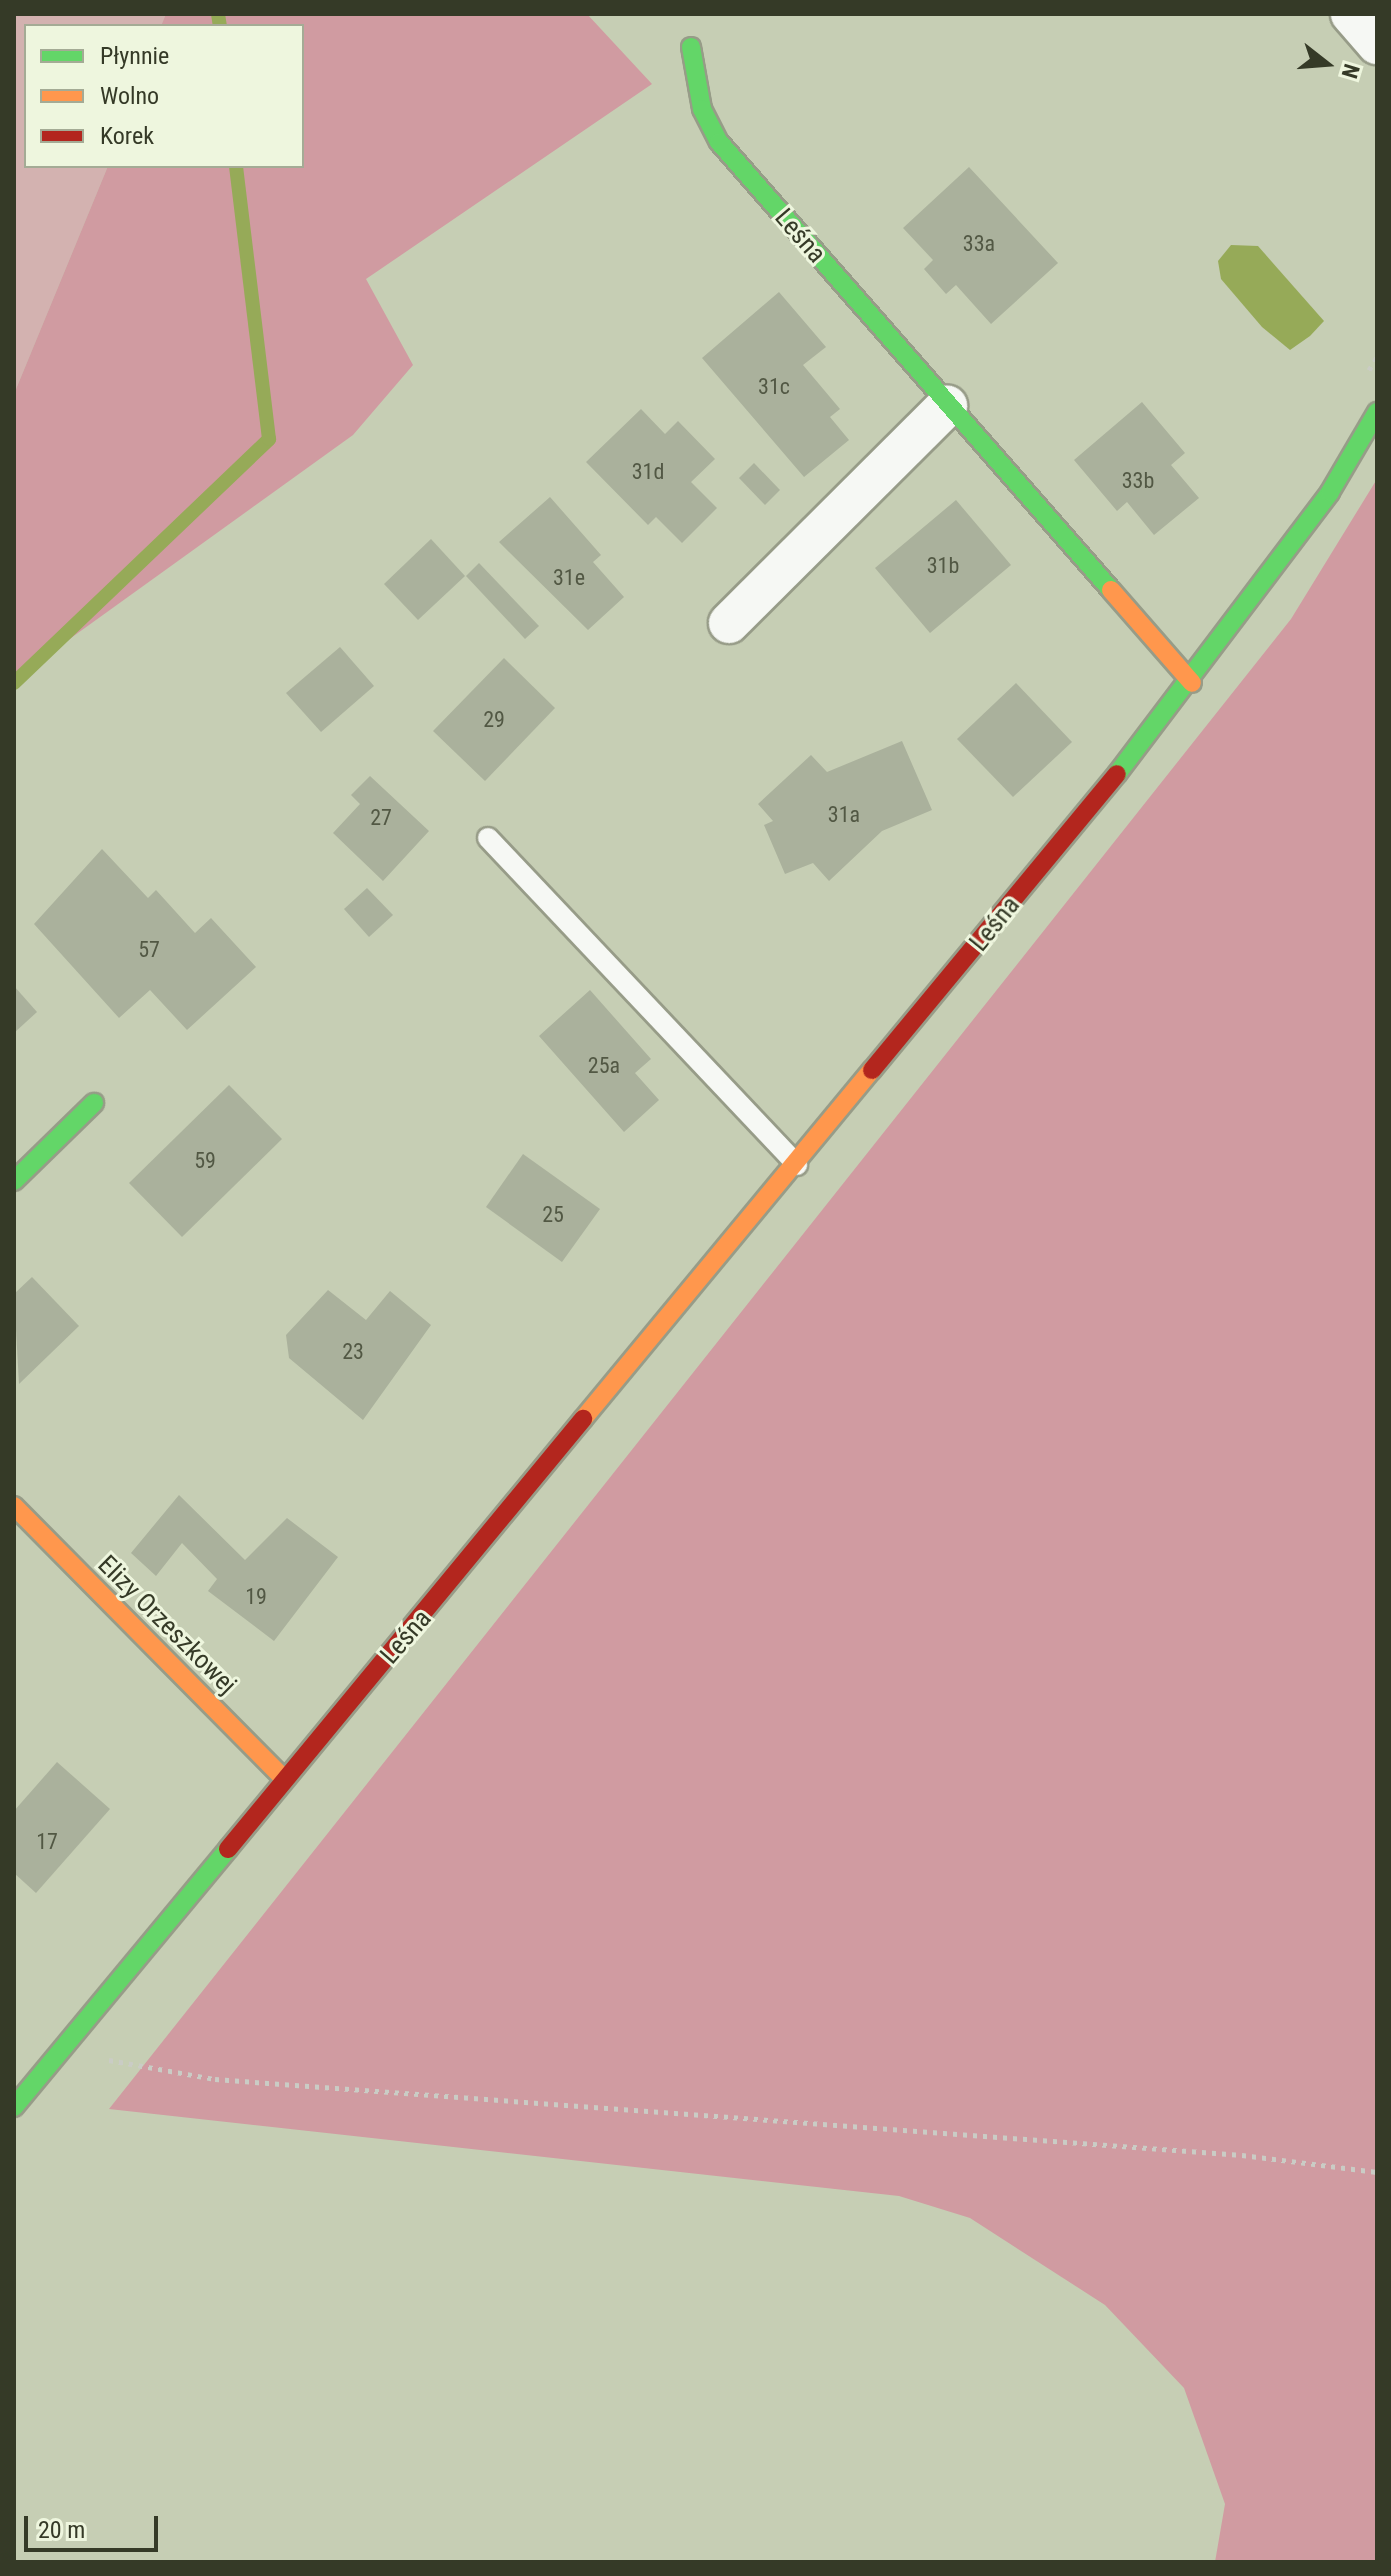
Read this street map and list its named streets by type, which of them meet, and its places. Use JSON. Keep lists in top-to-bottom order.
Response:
{
  "streets": {
    "street": ["Leśna", "Elizy Orzeszkowej"]
  },
  "crossings": [
    ["Leśna", "Elizy Orzeszkowej"]
  ],
  "house_numbers": [
    "33a",
    "31c",
    "31d",
    "33b",
    "31b",
    "31e",
    "29",
    "31a",
    "27",
    "57",
    "25a",
    "59",
    "25",
    "23",
    "19",
    "17"
  ],
  "legend": ["Płynnie", "Wolno", "Korek"],
  "scale_bar": "20 m",
  "north": "right"
}
